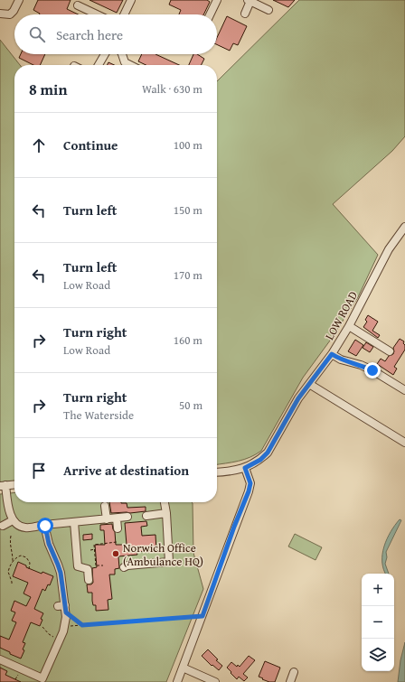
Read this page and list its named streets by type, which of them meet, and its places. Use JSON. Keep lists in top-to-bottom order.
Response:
{
  "streets": {
    "street": ["LOW ROAD"]
  },
  "places": ["Norwich Office (Ambulance HQ)"],
  "page": {
    "search": "Search here",
    "heading": ["8 min", "Walk · 630 m"],
    "list": [
      ["Continue", "100 m"],
      ["Turn left", "150 m"],
      ["Turn left", "Low Road", "170 m"],
      ["Turn right", "Low Road", "160 m"],
      ["Turn right", "The Waterside", "50 m"],
      "Arrive at destination"
    ],
    "map_buttons": ["+", "−"]
  }
}
